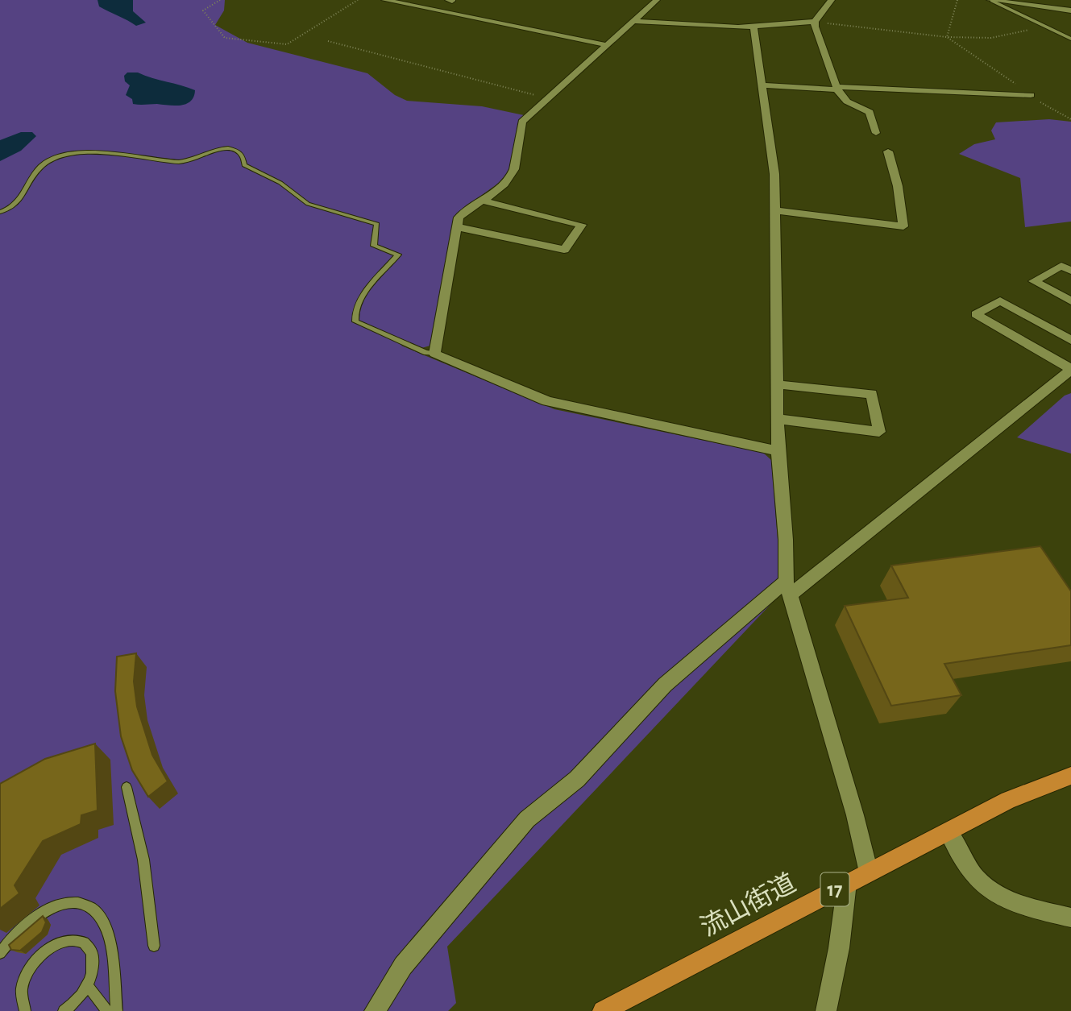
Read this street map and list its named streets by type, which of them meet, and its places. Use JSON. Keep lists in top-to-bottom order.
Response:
{
  "streets": {
    "main road": ["17", "流山街道"]
  }
}
